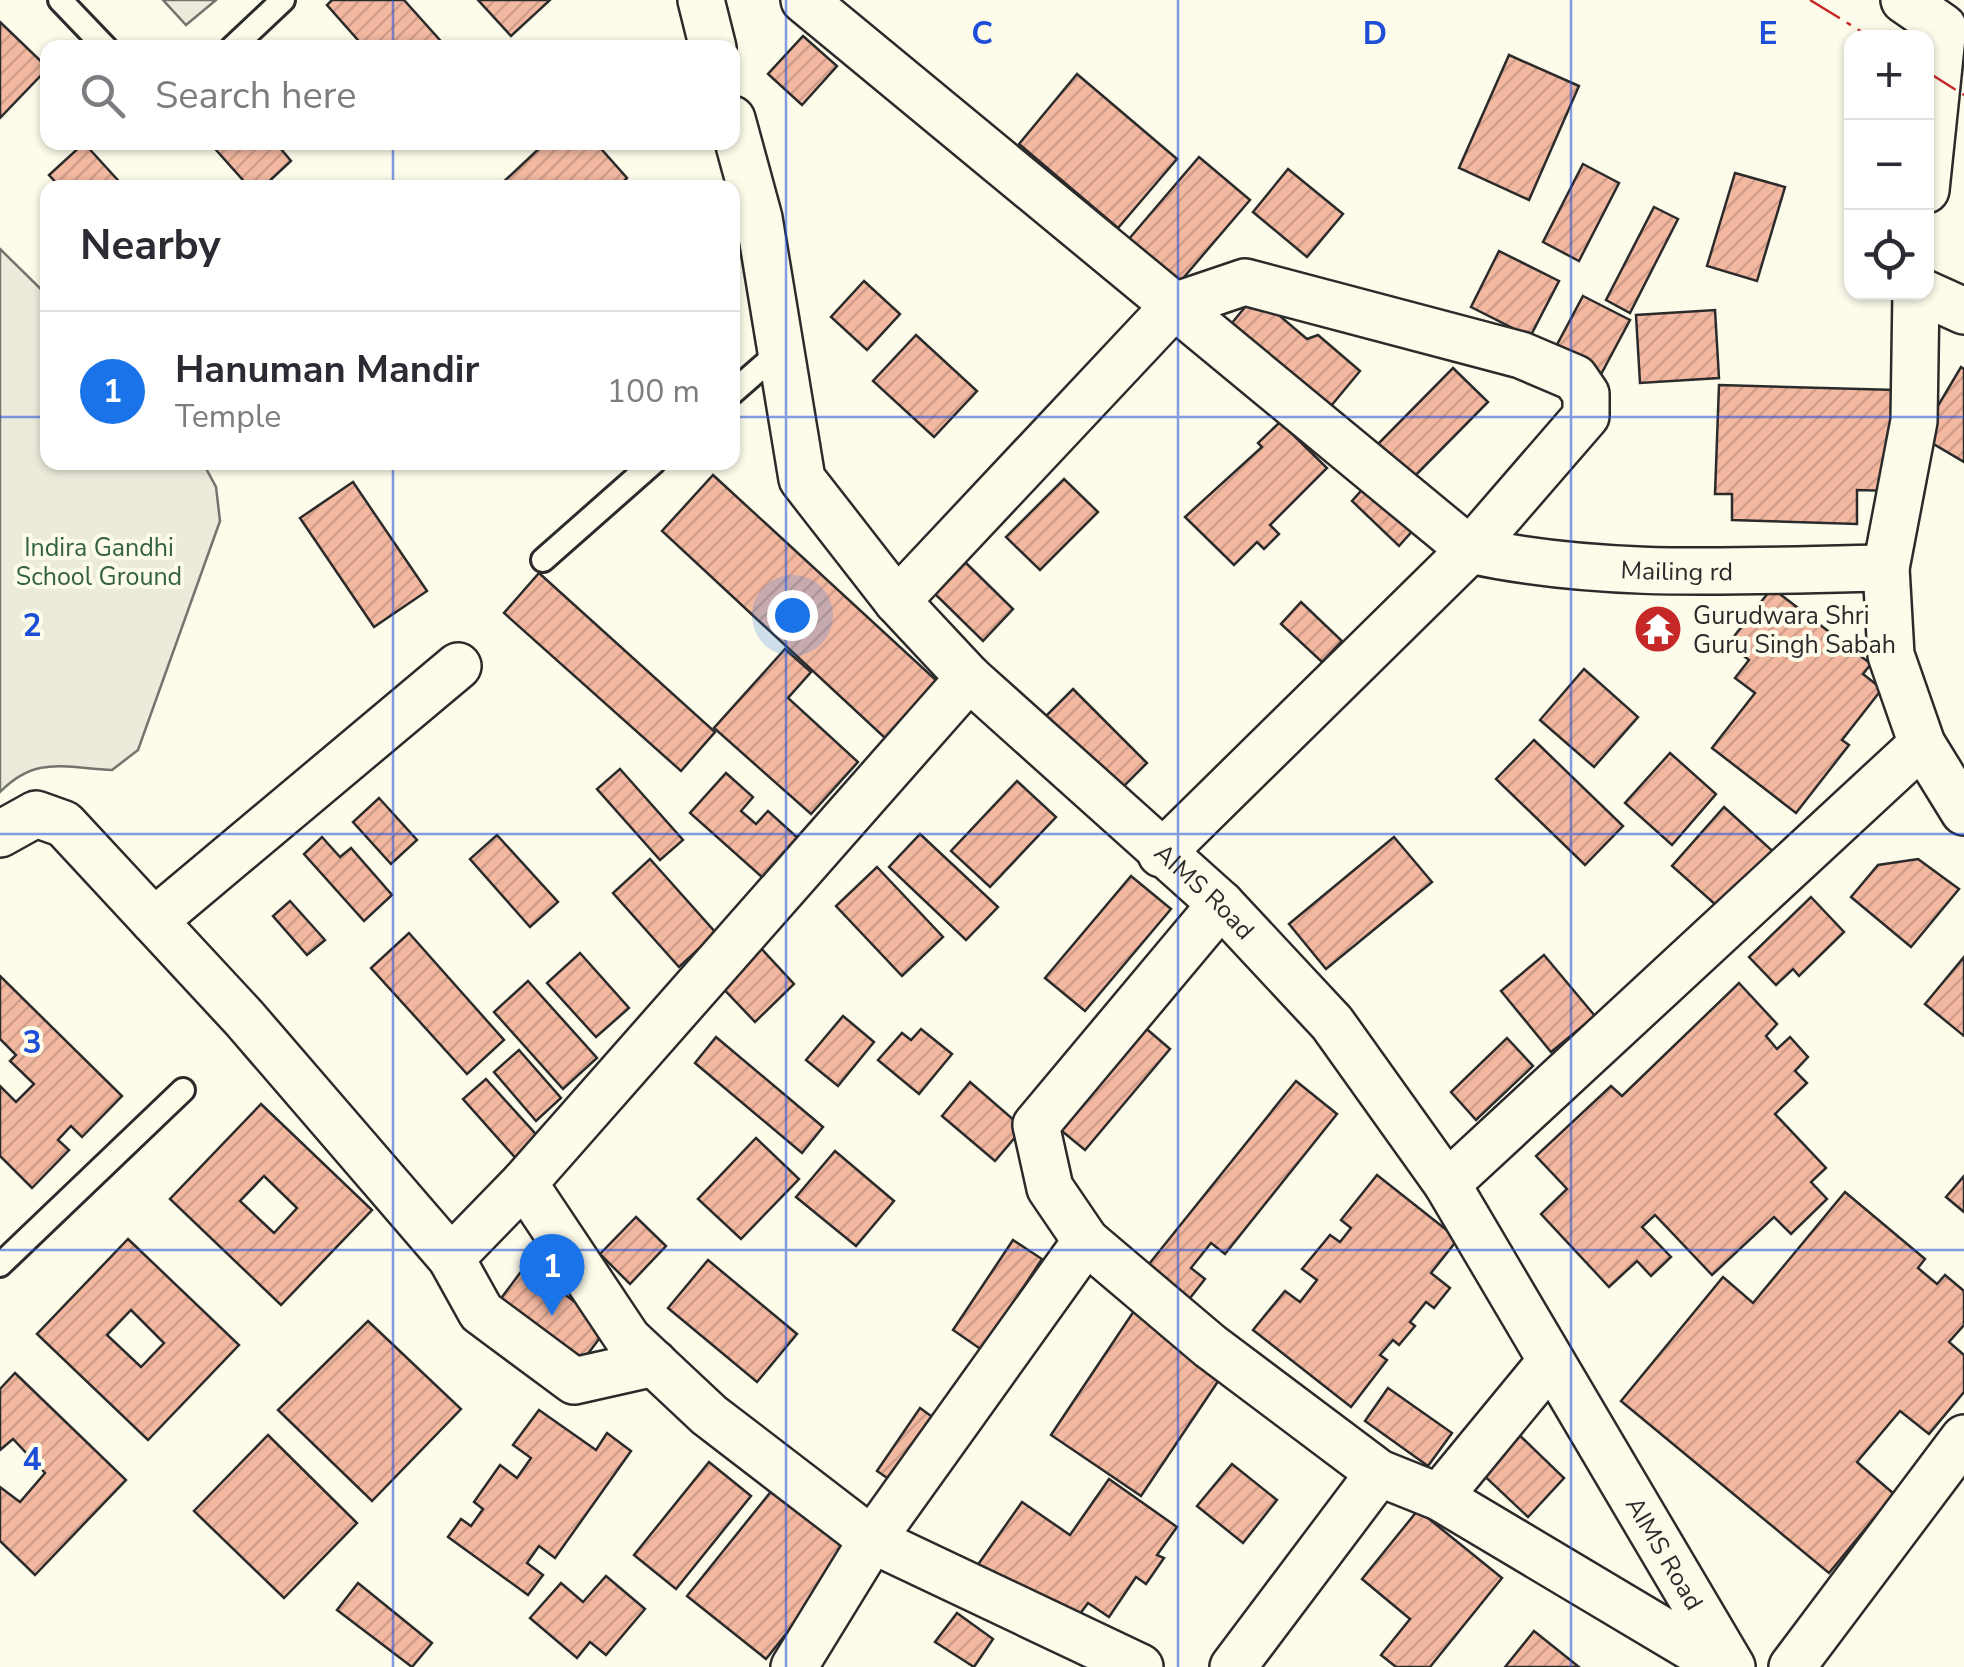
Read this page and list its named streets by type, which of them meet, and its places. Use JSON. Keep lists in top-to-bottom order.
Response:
{
  "streets": {
    "street": ["Mailing rd", "AIMS Road"]
  },
  "parks": ["Indira Gandhi School Ground"],
  "places": {
    "temple": ["Gurudwara Shri Guru Singh Sabah"]
  },
  "page": {
    "map_buttons": ["+", "−"],
    "search": "Search here",
    "heading": "Nearby",
    "list": [
      {
        "mark": "1",
        "name": "Hanuman Mandir",
        "note": "Temple",
        "value": "100 m"
      }
    ],
    "pins": "1"
  },
  "grid": {
    "columns": ["C", "D", "E"],
    "rows": ["2", "3", "4"]
  }
}
